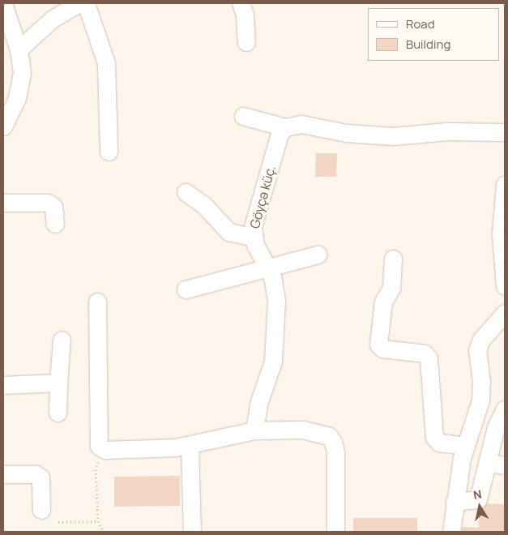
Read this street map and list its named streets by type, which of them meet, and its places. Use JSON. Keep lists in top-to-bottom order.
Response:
{
  "streets": {
    "street": ["Göyçə küç."]
  },
  "legend": ["Road", "Building"],
  "north": "top"
}
